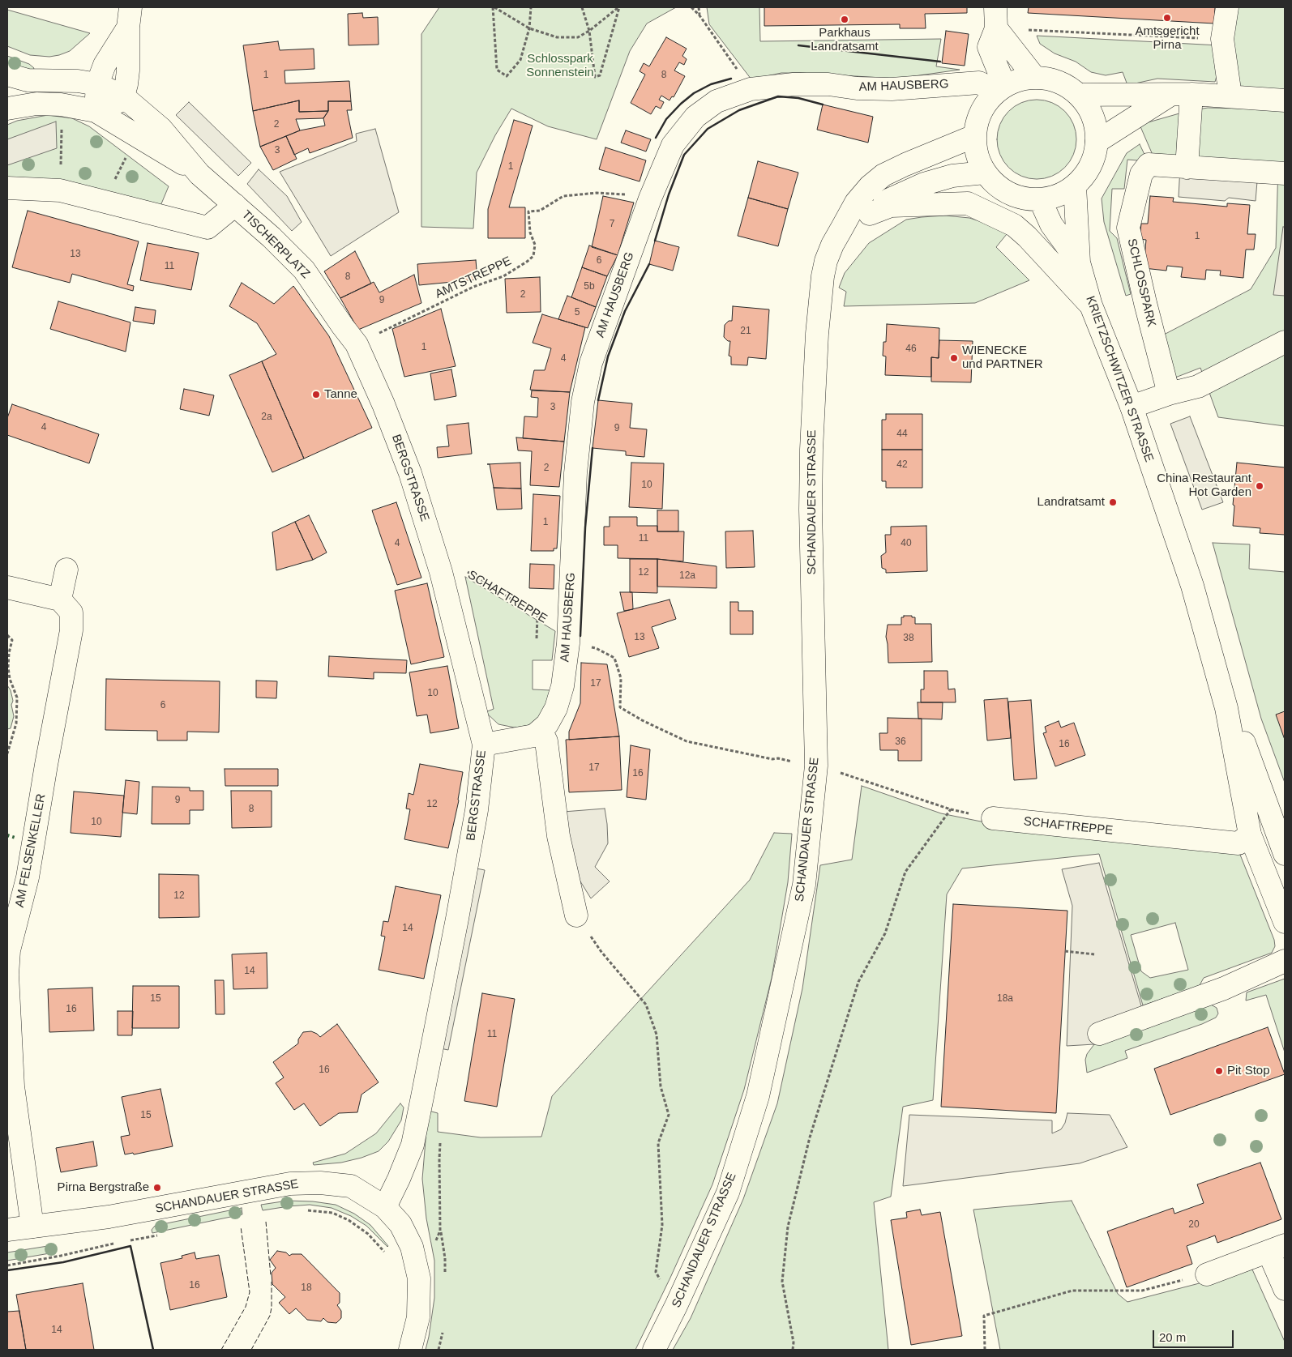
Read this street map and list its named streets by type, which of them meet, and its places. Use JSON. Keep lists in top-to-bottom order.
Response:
{
  "streets": {
    "street": [
      "AM HAUSBERG",
      "TISCHERPLATZ",
      "SCHLOSSPARK",
      "KRIETZSCHWITZER STRASSE",
      "BERGSTRASSE",
      "SCHANDAUER STRASSE",
      "SCHAFTREPPE",
      "AM FELSENKELLER"
    ],
    "path": ["AMTSTREPPE"]
  },
  "crossings": [
    ["AM HAUSBERG", "KRIETZSCHWITZER STRASSE"],
    ["AM HAUSBERG", "BERGSTRASSE"],
    ["AM HAUSBERG", "SCHANDAUER STRASSE"],
    ["TISCHERPLATZ", "AMTSTREPPE"],
    ["TISCHERPLATZ", "BERGSTRASSE"],
    ["AMTSTREPPE", "BERGSTRASSE"],
    ["KRIETZSCHWITZER STRASSE", "SCHANDAUER STRASSE"],
    ["KRIETZSCHWITZER STRASSE", "SCHAFTREPPE"],
    ["BERGSTRASSE", "SCHANDAUER STRASSE"],
    ["SCHANDAUER STRASSE", "AM FELSENKELLER"]
  ],
  "parks": ["Schlosspark Sonnenstein"],
  "places": [
    "Amtsgericht Pirna",
    "Parkhaus Landratsamt",
    "WIENECKE und PARTNER",
    "Tanne",
    "China Restaurant Hot Garden",
    "Landratsamt",
    "Pit Stop",
    "Pirna Bergstraße"
  ],
  "house_numbers": [
    "1",
    "8",
    "2",
    "3",
    "1",
    "7",
    "1",
    "13",
    "6",
    "11",
    "8",
    "5b",
    "2",
    "9",
    "5",
    "21",
    "1",
    "46",
    "4",
    "3",
    "2a",
    "4",
    "9",
    "44",
    "42",
    "2",
    "10",
    "1",
    "11",
    "4",
    "40",
    "12",
    "12a",
    "13",
    "38",
    "17",
    "10",
    "6",
    "36",
    "16",
    "17",
    "16",
    "9",
    "12",
    "8",
    "10",
    "12",
    "14",
    "14",
    "15",
    "18a",
    "16",
    "11",
    "16",
    "15",
    "20",
    "16",
    "18",
    "14"
  ],
  "scale_bar": "20 m"
}
